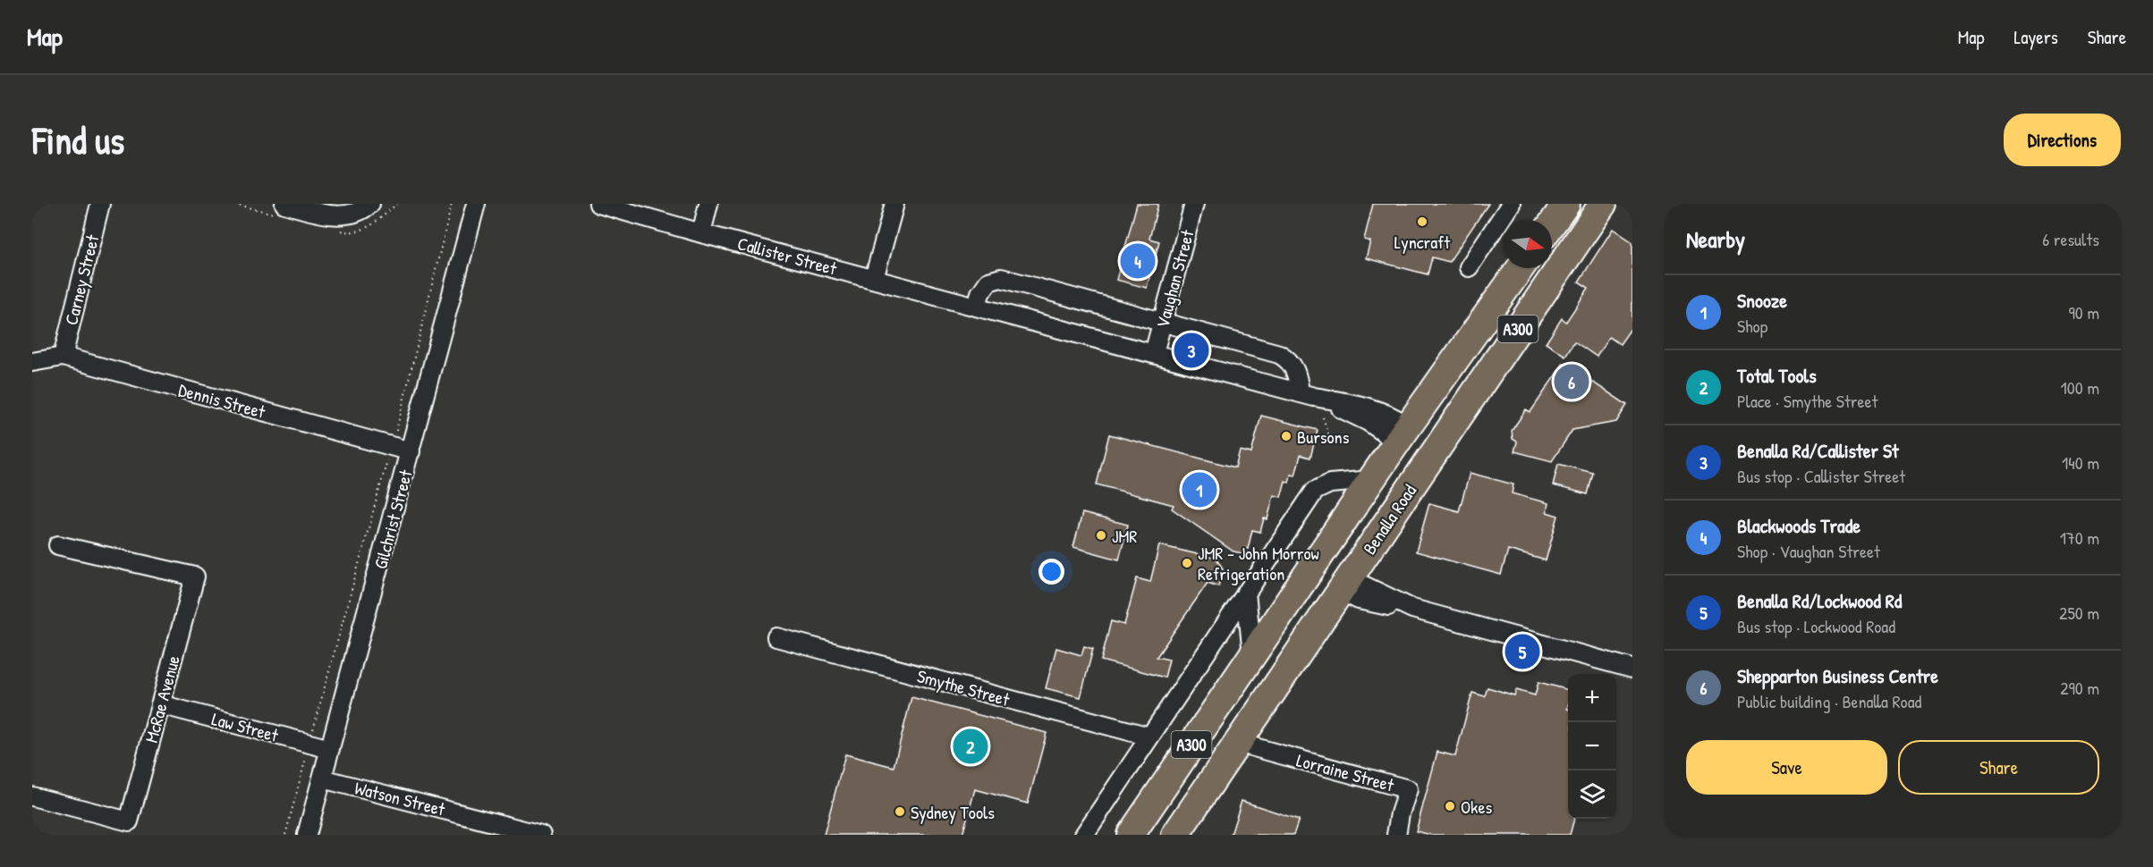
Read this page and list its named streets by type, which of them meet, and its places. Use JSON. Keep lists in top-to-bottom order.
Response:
{
  "streets": {
    "highway": ["A300", "Benalla Road"],
    "street": [
      "Callister Street",
      "Vaughan Street",
      "Carney Street",
      "Dennis Street",
      "Gilchrist Street",
      "Smythe Street",
      "McRae Avenue",
      "Law Street",
      "Lorraine Street",
      "Watson Street"
    ]
  },
  "crossings": [
    ["Callister Street", "Vaughan Street"],
    ["Callister Street", "A300"],
    ["Carney Street", "Dennis Street"],
    ["Dennis Street", "Gilchrist Street"],
    ["Gilchrist Street", "Law Street"],
    ["Gilchrist Street", "Watson Street"],
    ["Benalla Road", "Lorraine Street"],
    ["McRae Avenue", "Law Street"]
  ],
  "places": [
    "Lyncraft",
    "Bursons",
    "JMR",
    "JMR - John Morrow Refrigeration",
    "Okes",
    "Sydney Tools"
  ],
  "north": "right",
  "page": {
    "header": "Map",
    "nav": ["Map", "Layers", "Share"],
    "buttons": [
      "Directions",
      ["Save", "Share"]
    ],
    "title": "Find us",
    "heading": ["Nearby", "6 results"],
    "pins": [
      "4",
      "3",
      "6",
      "1",
      "5",
      "2"
    ],
    "list": [
      {
        "mark": "1",
        "name": "Snooze",
        "note": "Shop",
        "value": "90 m"
      },
      {
        "mark": "2",
        "name": "Total Tools",
        "note": "Place · Smythe Street",
        "value": "100 m"
      },
      {
        "mark": "3",
        "name": "Benalla Rd/Callister St",
        "note": "Bus stop · Callister Street",
        "value": "140 m"
      },
      {
        "mark": "4",
        "name": "Blackwoods Trade",
        "note": "Shop · Vaughan Street",
        "value": "170 m"
      },
      {
        "mark": "5",
        "name": "Benalla Rd/Lockwood Rd",
        "note": "Bus stop · Lockwood Road",
        "value": "250 m"
      },
      {
        "mark": "6",
        "name": "Shepparton Business Centre",
        "note": "Public building · Benalla Road",
        "value": "290 m"
      }
    ],
    "map_buttons": ["+", "−"]
  }
}
